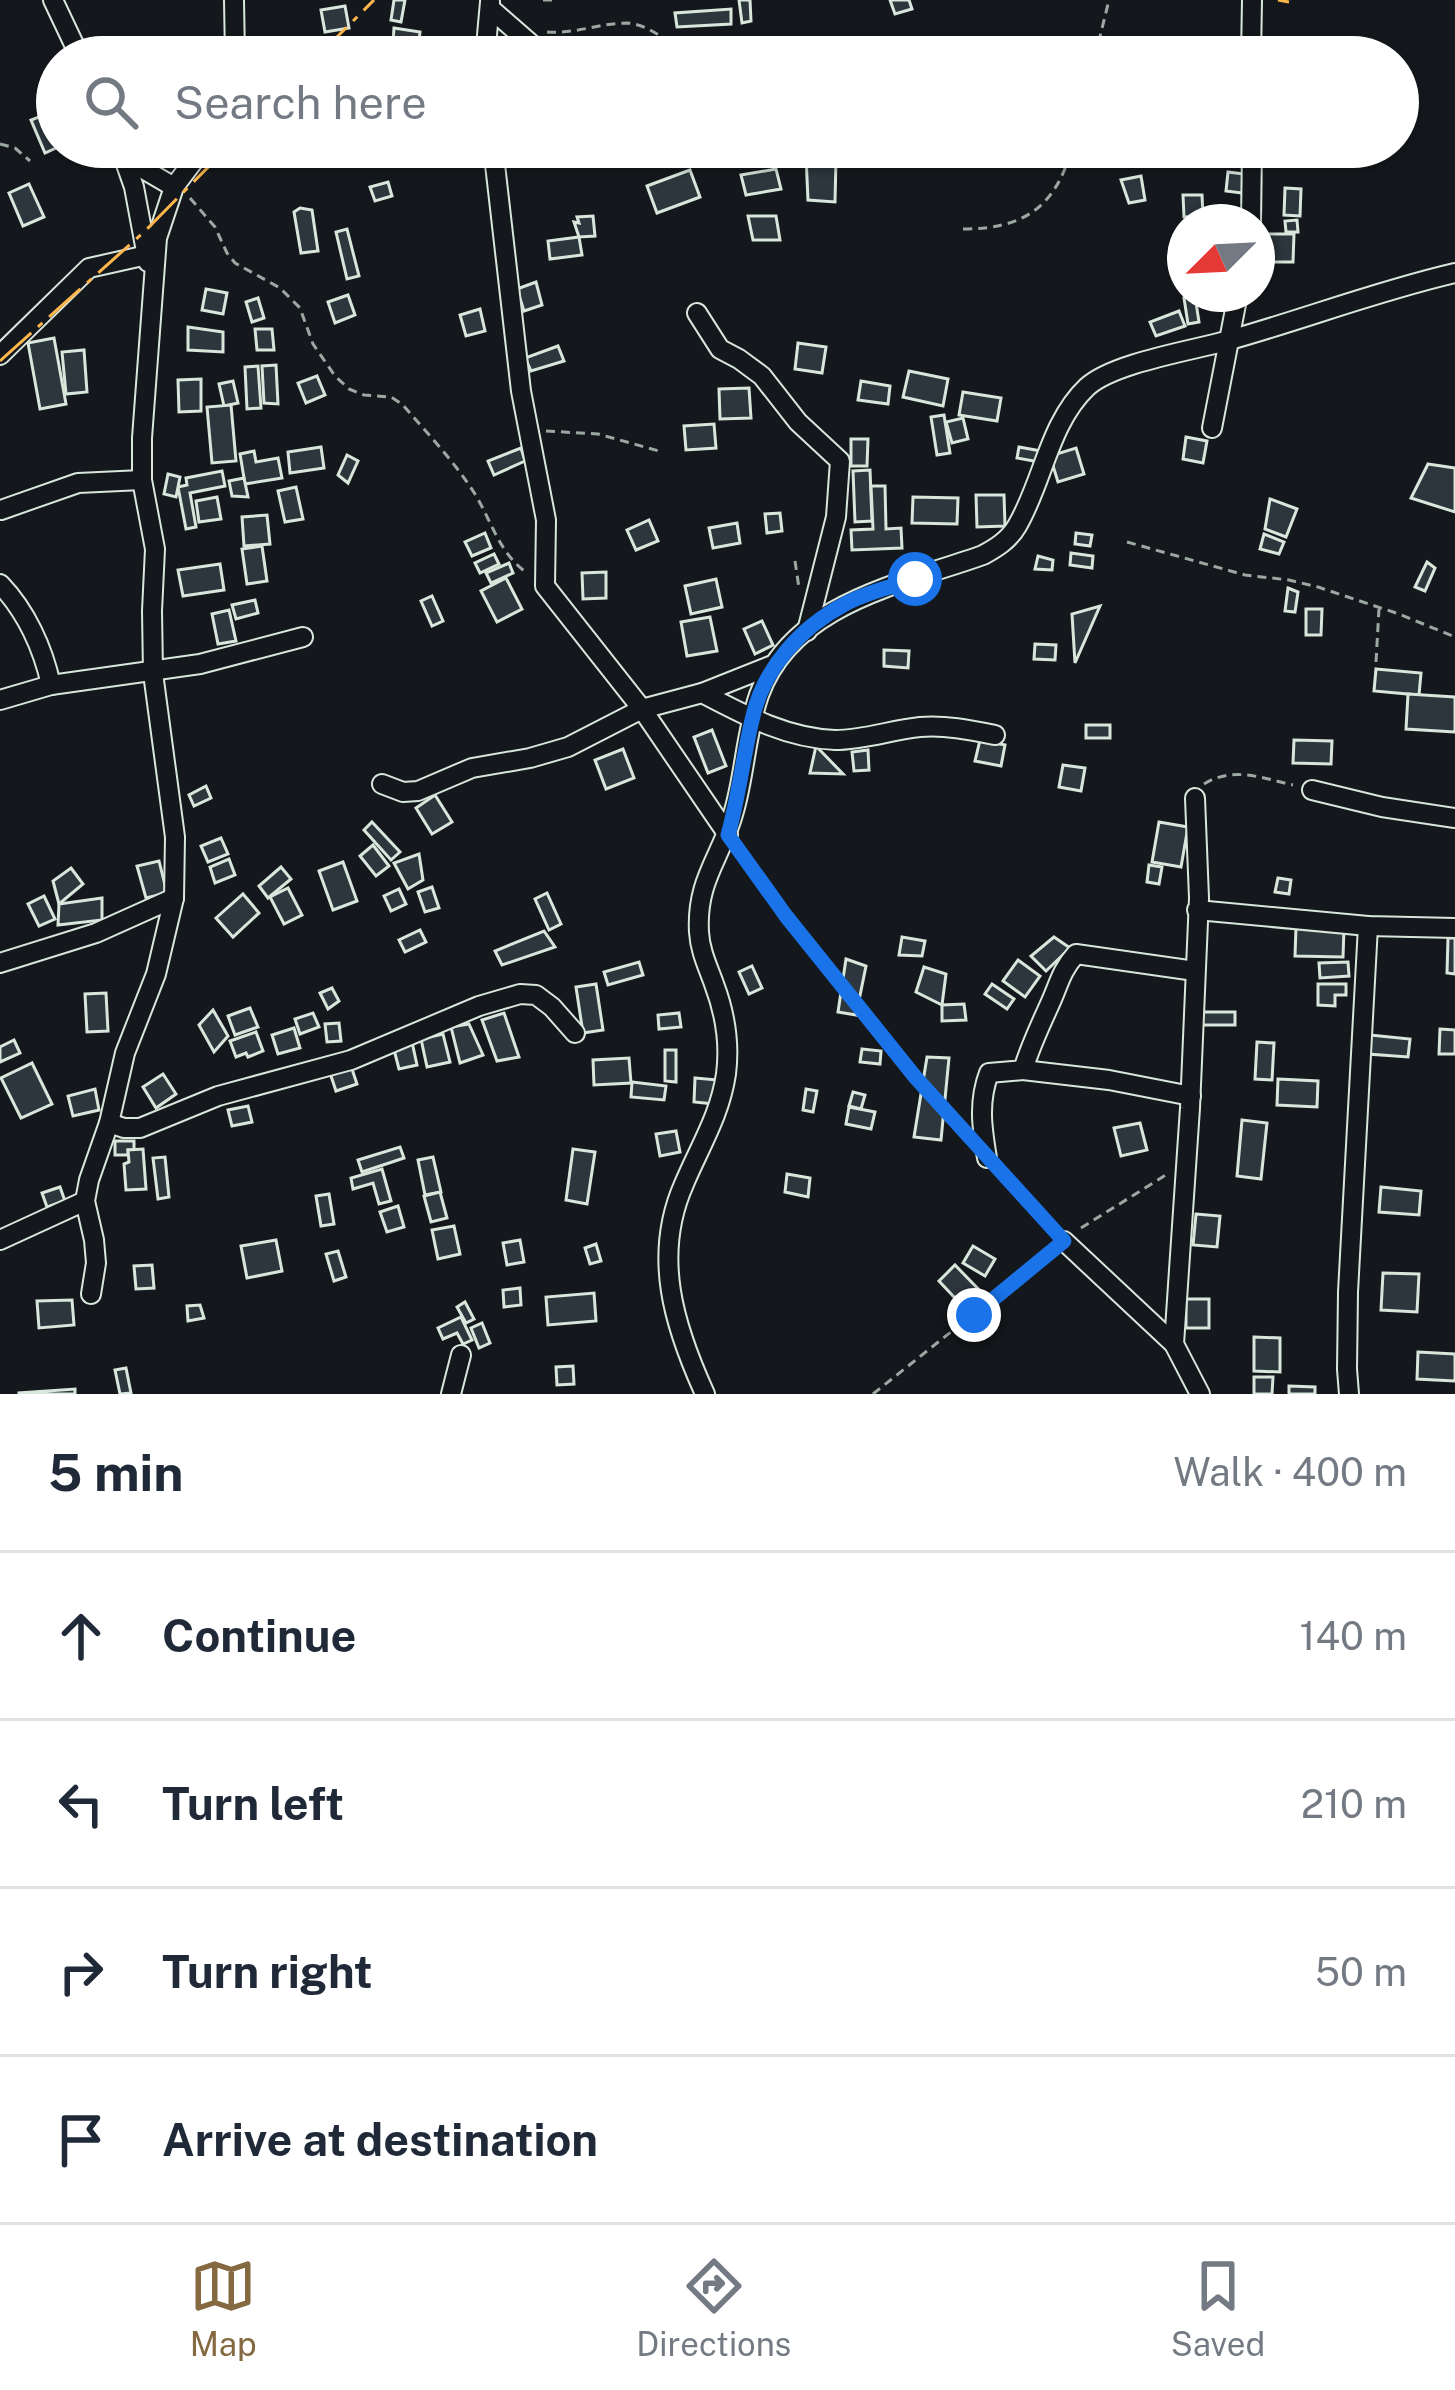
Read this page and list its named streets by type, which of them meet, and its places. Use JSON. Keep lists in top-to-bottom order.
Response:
{
  "north": "bottom left",
  "page": {
    "search": "Search here",
    "heading": ["5 min", "Walk · 400 m"],
    "list": [
      ["Continue", "140 m"],
      ["Turn left", "210 m"],
      ["Turn right", "50 m"],
      "Arrive at destination"
    ],
    "nav": ["Map", "Directions", "Saved"]
  }
}
